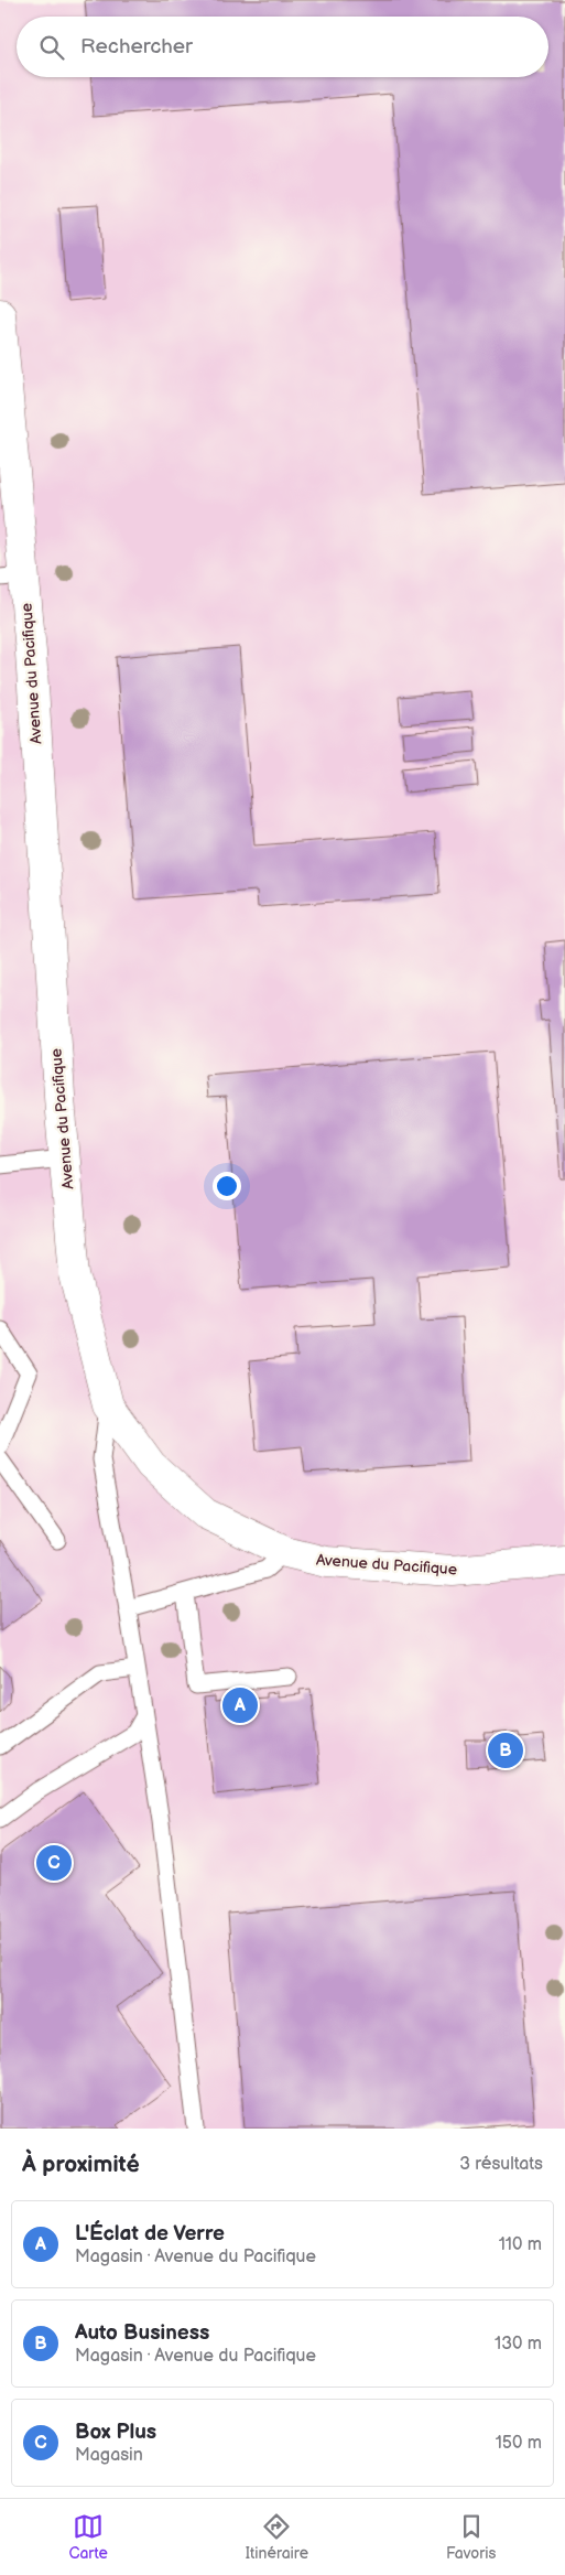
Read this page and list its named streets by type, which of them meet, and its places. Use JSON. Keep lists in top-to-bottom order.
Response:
{
  "streets": {
    "street": ["Avenue du Pacifique"]
  },
  "page": {
    "search": "Rechercher",
    "pins": ["A", "B", "C"],
    "heading": ["À proximité", "3 résultats"],
    "list": [
      {
        "mark": "A",
        "name": "L'Éclat de Verre",
        "note": "Magasin · Avenue du Pacifique",
        "value": "110 m"
      },
      {
        "mark": "B",
        "name": "Auto Business",
        "note": "Magasin · Avenue du Pacifique",
        "value": "130 m"
      },
      {
        "mark": "C",
        "name": "Box Plus",
        "note": "Magasin",
        "value": "150 m"
      }
    ],
    "nav": ["Carte", "Itinéraire", "Favoris"]
  }
}
